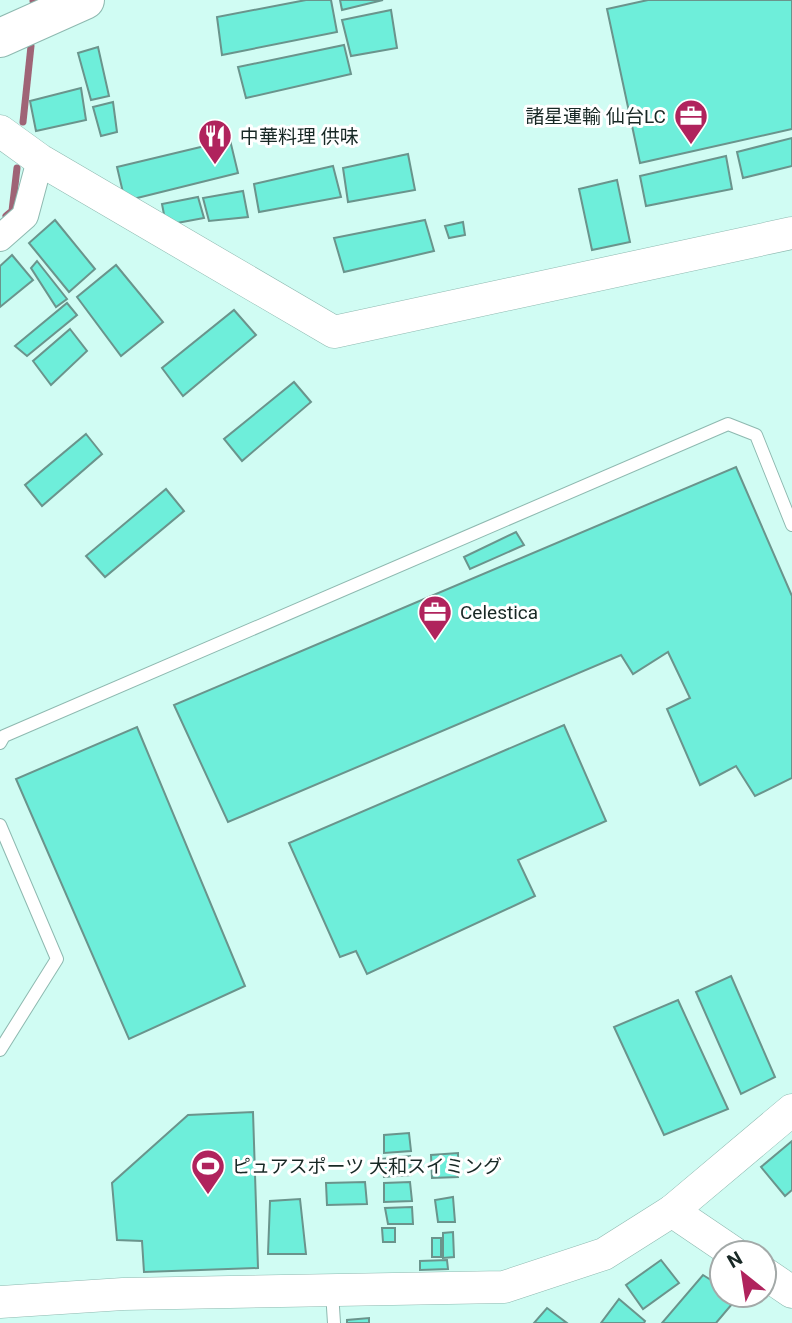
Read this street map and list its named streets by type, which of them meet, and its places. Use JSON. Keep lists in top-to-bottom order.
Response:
{
  "places": {
    "office": ["諸星運輸 仙台LC", "Celestica"],
    "restaurant": ["中華料理 供味"],
    "sports": ["ピュアスポーツ 大和スイミング"]
  },
  "north": "top left"
}
